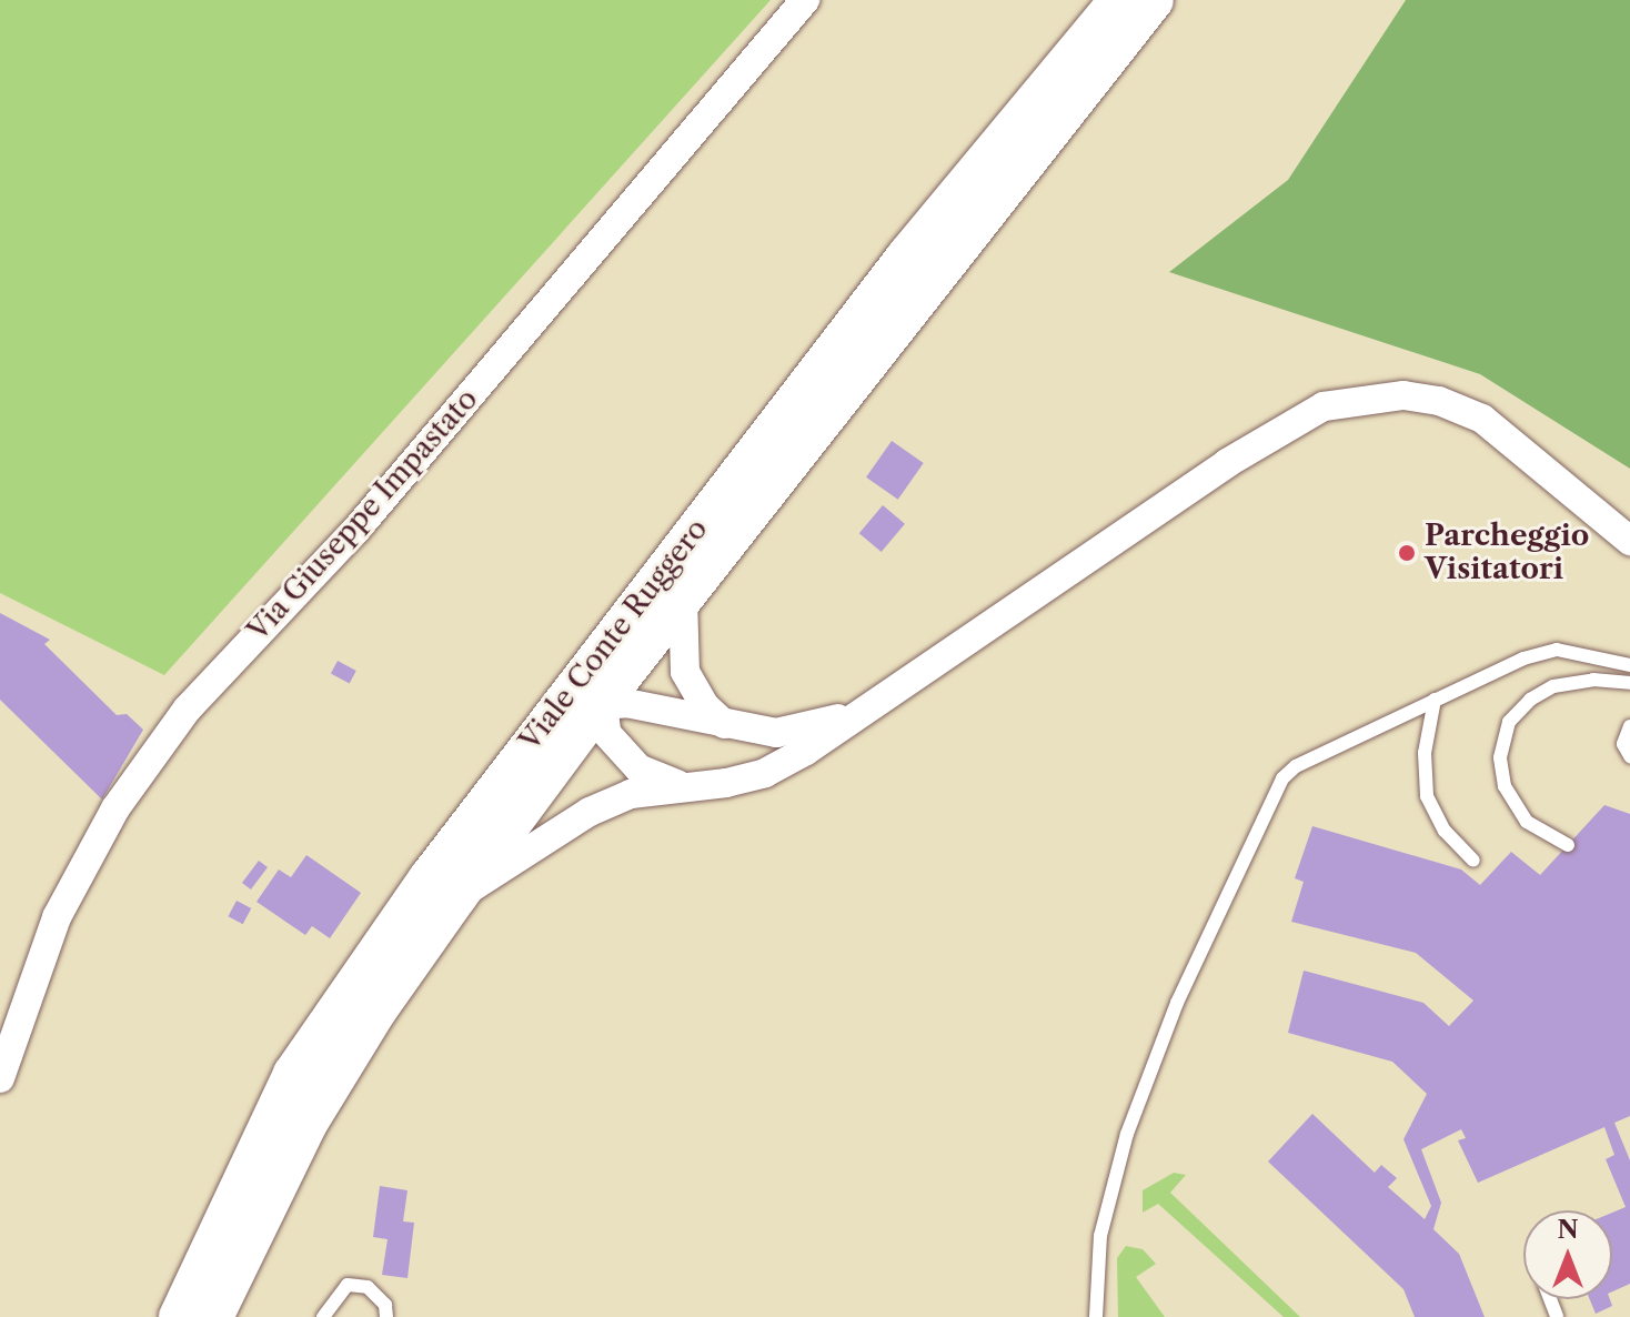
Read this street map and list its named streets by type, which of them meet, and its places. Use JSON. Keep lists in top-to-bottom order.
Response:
{
  "streets": {
    "main road": ["Viale Conte Ruggero"],
    "street": ["Via Giuseppe Impastato"]
  },
  "places": ["Parcheggio Visitatori"],
  "north": "top"
}
